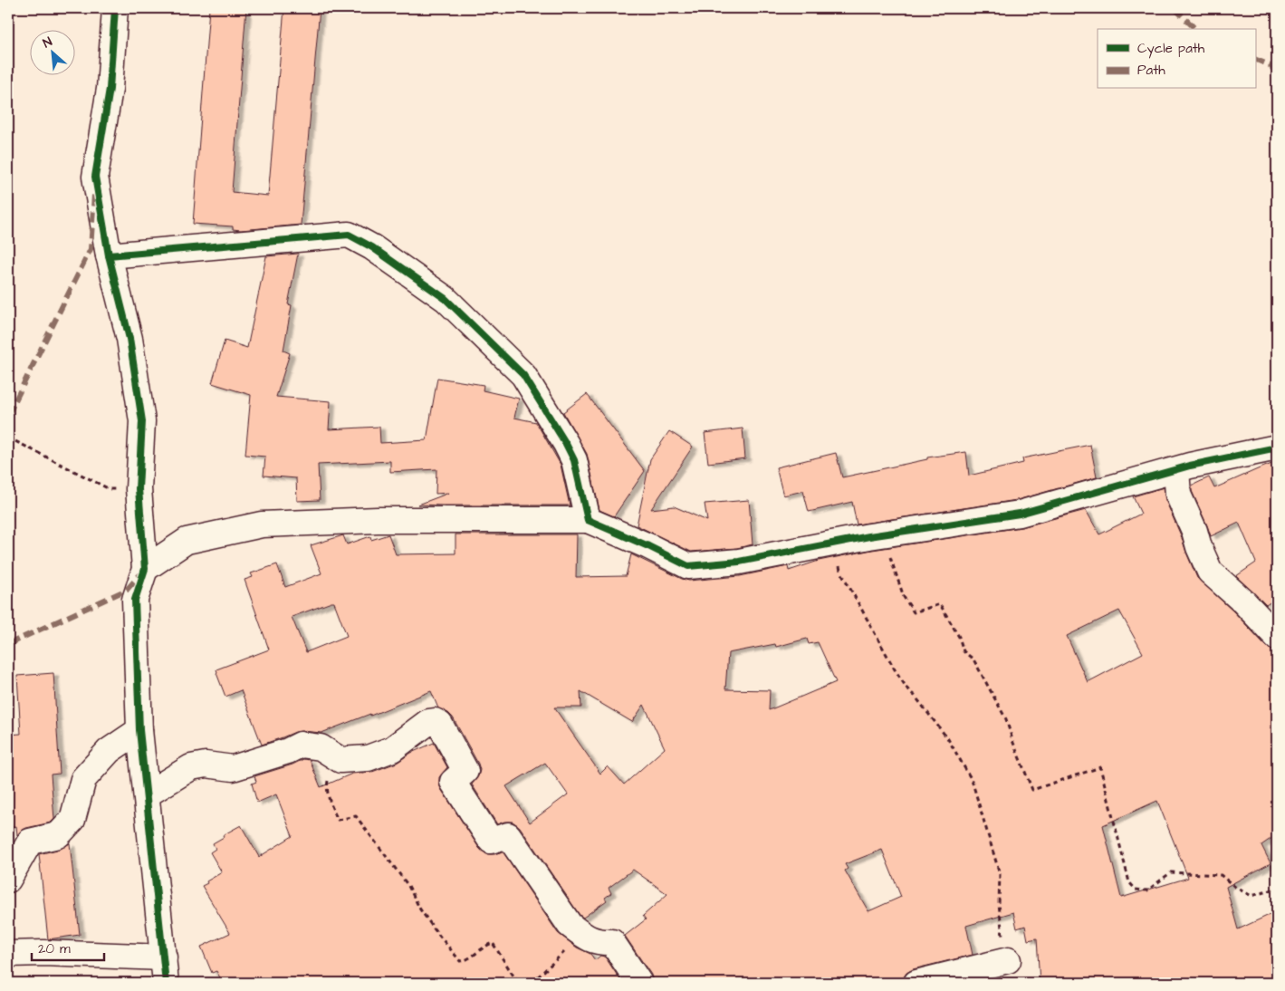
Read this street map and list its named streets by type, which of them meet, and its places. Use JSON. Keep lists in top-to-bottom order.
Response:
{
  "legend": ["Cycle path", "Path"],
  "scale_bar": "20 m",
  "north": "top left"
}
